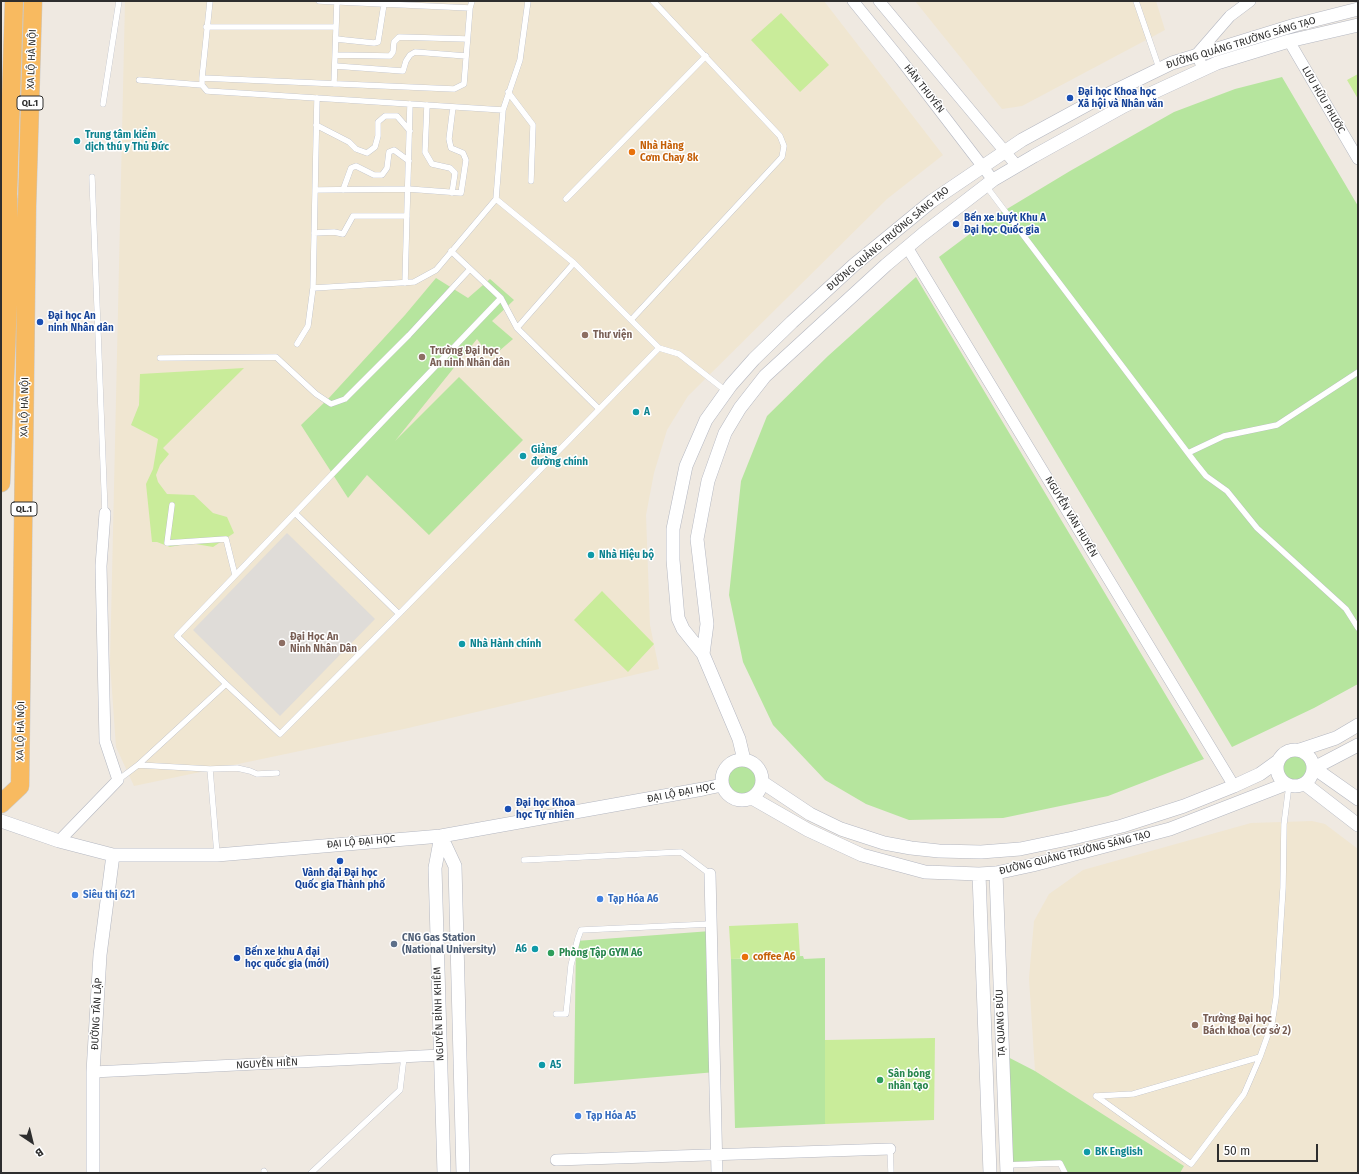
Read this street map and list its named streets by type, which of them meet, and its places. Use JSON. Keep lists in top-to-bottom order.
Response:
{
  "streets": {
    "highway": ["XA LỘ HÀ NỘI", "QL.1"],
    "street": [
      "ĐƯỜNG QUẢNG TRƯỜNG SÁNG TẠO",
      "HÀN THUYÊN",
      "LƯU HỮU PHƯỚC",
      "NGUYỄN VĂN HUYÊN",
      "ĐẠI LỘ ĐẠI HỌC",
      "ĐƯỜNG TÂN LẬP",
      "NGUYỄN BỈNH KHIÊM",
      "TẠ QUANG BỬU",
      "NGUYỄN HIỀN"
    ]
  },
  "crossings": [
    ["ĐƯỜNG QUẢNG TRƯỜNG SÁNG TẠO", "HÀN THUYÊN"],
    ["ĐƯỜNG QUẢNG TRƯỜNG SÁNG TẠO", "LƯU HỮU PHƯỚC"],
    ["ĐƯỜNG QUẢNG TRƯỜNG SÁNG TẠO", "NGUYỄN VĂN HUYÊN"],
    ["ĐƯỜNG QUẢNG TRƯỜNG SÁNG TẠO", "ĐẠI LỘ ĐẠI HỌC"],
    ["ĐƯỜNG QUẢNG TRƯỜNG SÁNG TẠO", "TẠ QUANG BỬU"],
    ["ĐẠI LỘ ĐẠI HỌC", "ĐƯỜNG TÂN LẬP"],
    ["ĐẠI LỘ ĐẠI HỌC", "NGUYỄN BỈNH KHIÊM"],
    ["ĐƯỜNG TÂN LẬP", "NGUYỄN HIỀN"],
    ["NGUYỄN BỈNH KHIÊM", "NGUYỄN HIỀN"]
  ],
  "places": [
    "Đại học Khoa học Xã hội và Nhân văn",
    "Trung tâm kiểm dịch thú y Thủ Đức",
    "Nhà Hàng Cơm Chay 8k",
    "Bến xe buýt Khu A Đại học Quốc gia",
    "Đại học An ninh Nhân dân",
    "Thư viện",
    "Trường Đại học An ninh Nhân dân",
    "A",
    "Giảng đường chính",
    "Nhà Hiệu bộ",
    "Đại Học An Ninh Nhân Dân",
    "Nhà Hành chính",
    "Đại học Khoa học Tự nhiên",
    "Vành đại Đại học Quốc gia Thành phố",
    "Siêu thị 621",
    "Tạp Hóa A6",
    "CNG Gas Station (National University)",
    "A6",
    "Phòng Tập GYM A6",
    "coffee A6",
    "Bến xe khu A đại học quốc gia (mới)",
    "Trường Đại học Bách khoa (cơ sở 2)",
    "A5",
    "Sân bóng nhân tạo",
    "Tạp Hóa A5",
    "BK English"
  ],
  "scale_bar": "50 m",
  "north": "bottom right"
}
